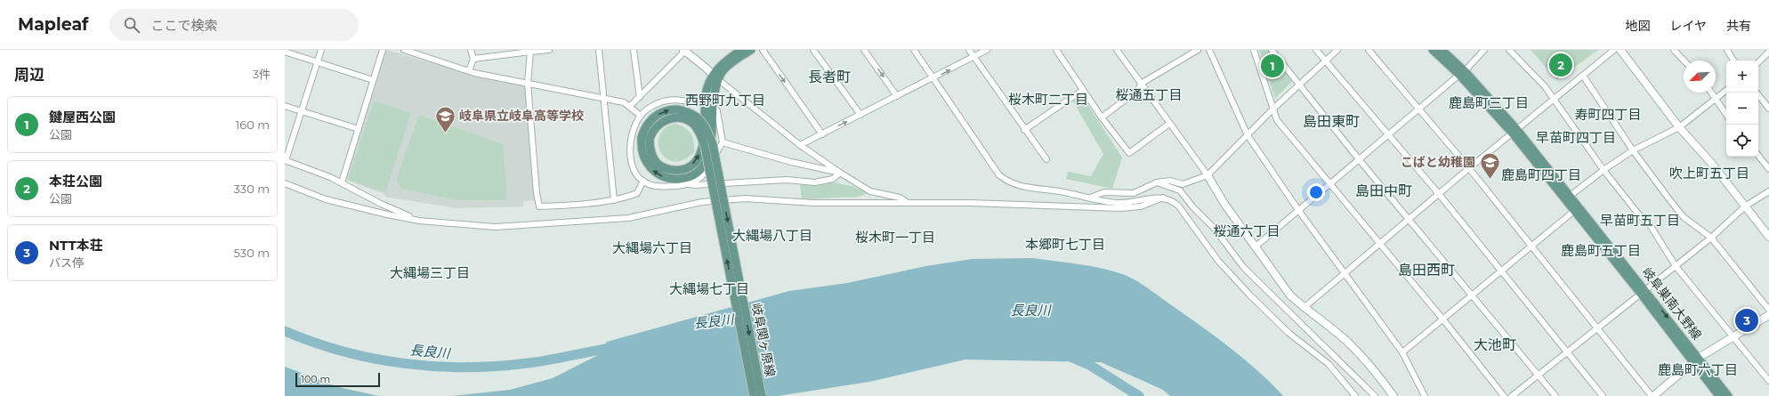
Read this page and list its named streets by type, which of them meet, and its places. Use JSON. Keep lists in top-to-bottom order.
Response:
{
  "streets": {
    "main road": ["岐阜巣南大野線", "岐阜関ヶ原線"]
  },
  "districts": [
    "長者町",
    "桜通五丁目",
    "桜木町二丁目",
    "西野町九丁目",
    "鹿島町三丁目",
    "寿町四丁目",
    "島田東町",
    "早苗町四丁目",
    "吹上町五丁目",
    "鹿島町四丁目",
    "島田中町",
    "早苗町五丁目",
    "桜通六丁目",
    "大縄場八丁目",
    "桜木町一丁目",
    "本郷町七丁目",
    "大縄場六丁目",
    "鹿島町五丁目",
    "島田西町",
    "大縄場三丁目",
    "大縄場七丁目",
    "大池町",
    "鹿島町六丁目"
  ],
  "water": ["長良川"],
  "places": {
    "school or university": ["岐阜県立岐阜高等学校", "こばと幼稚園"]
  },
  "scale_bar": "100 m",
  "north": "bottom left",
  "page": {
    "header": "Mapleaf",
    "search": "ここで検索",
    "nav": ["地図", "レイヤ", "共有"],
    "heading": ["周辺", "3件"],
    "pins": ["2", "1", "3"],
    "map_buttons": ["+", "−"],
    "list": [
      {
        "mark": "1",
        "name": "鍵屋西公園",
        "note": "公園",
        "value": "160 m"
      },
      {
        "mark": "2",
        "name": "本荘公園",
        "note": "公園",
        "value": "330 m"
      },
      {
        "mark": "3",
        "name": "NTT本荘",
        "note": "バス停",
        "value": "530 m"
      }
    ],
    "scale": "100 m"
  }
}
